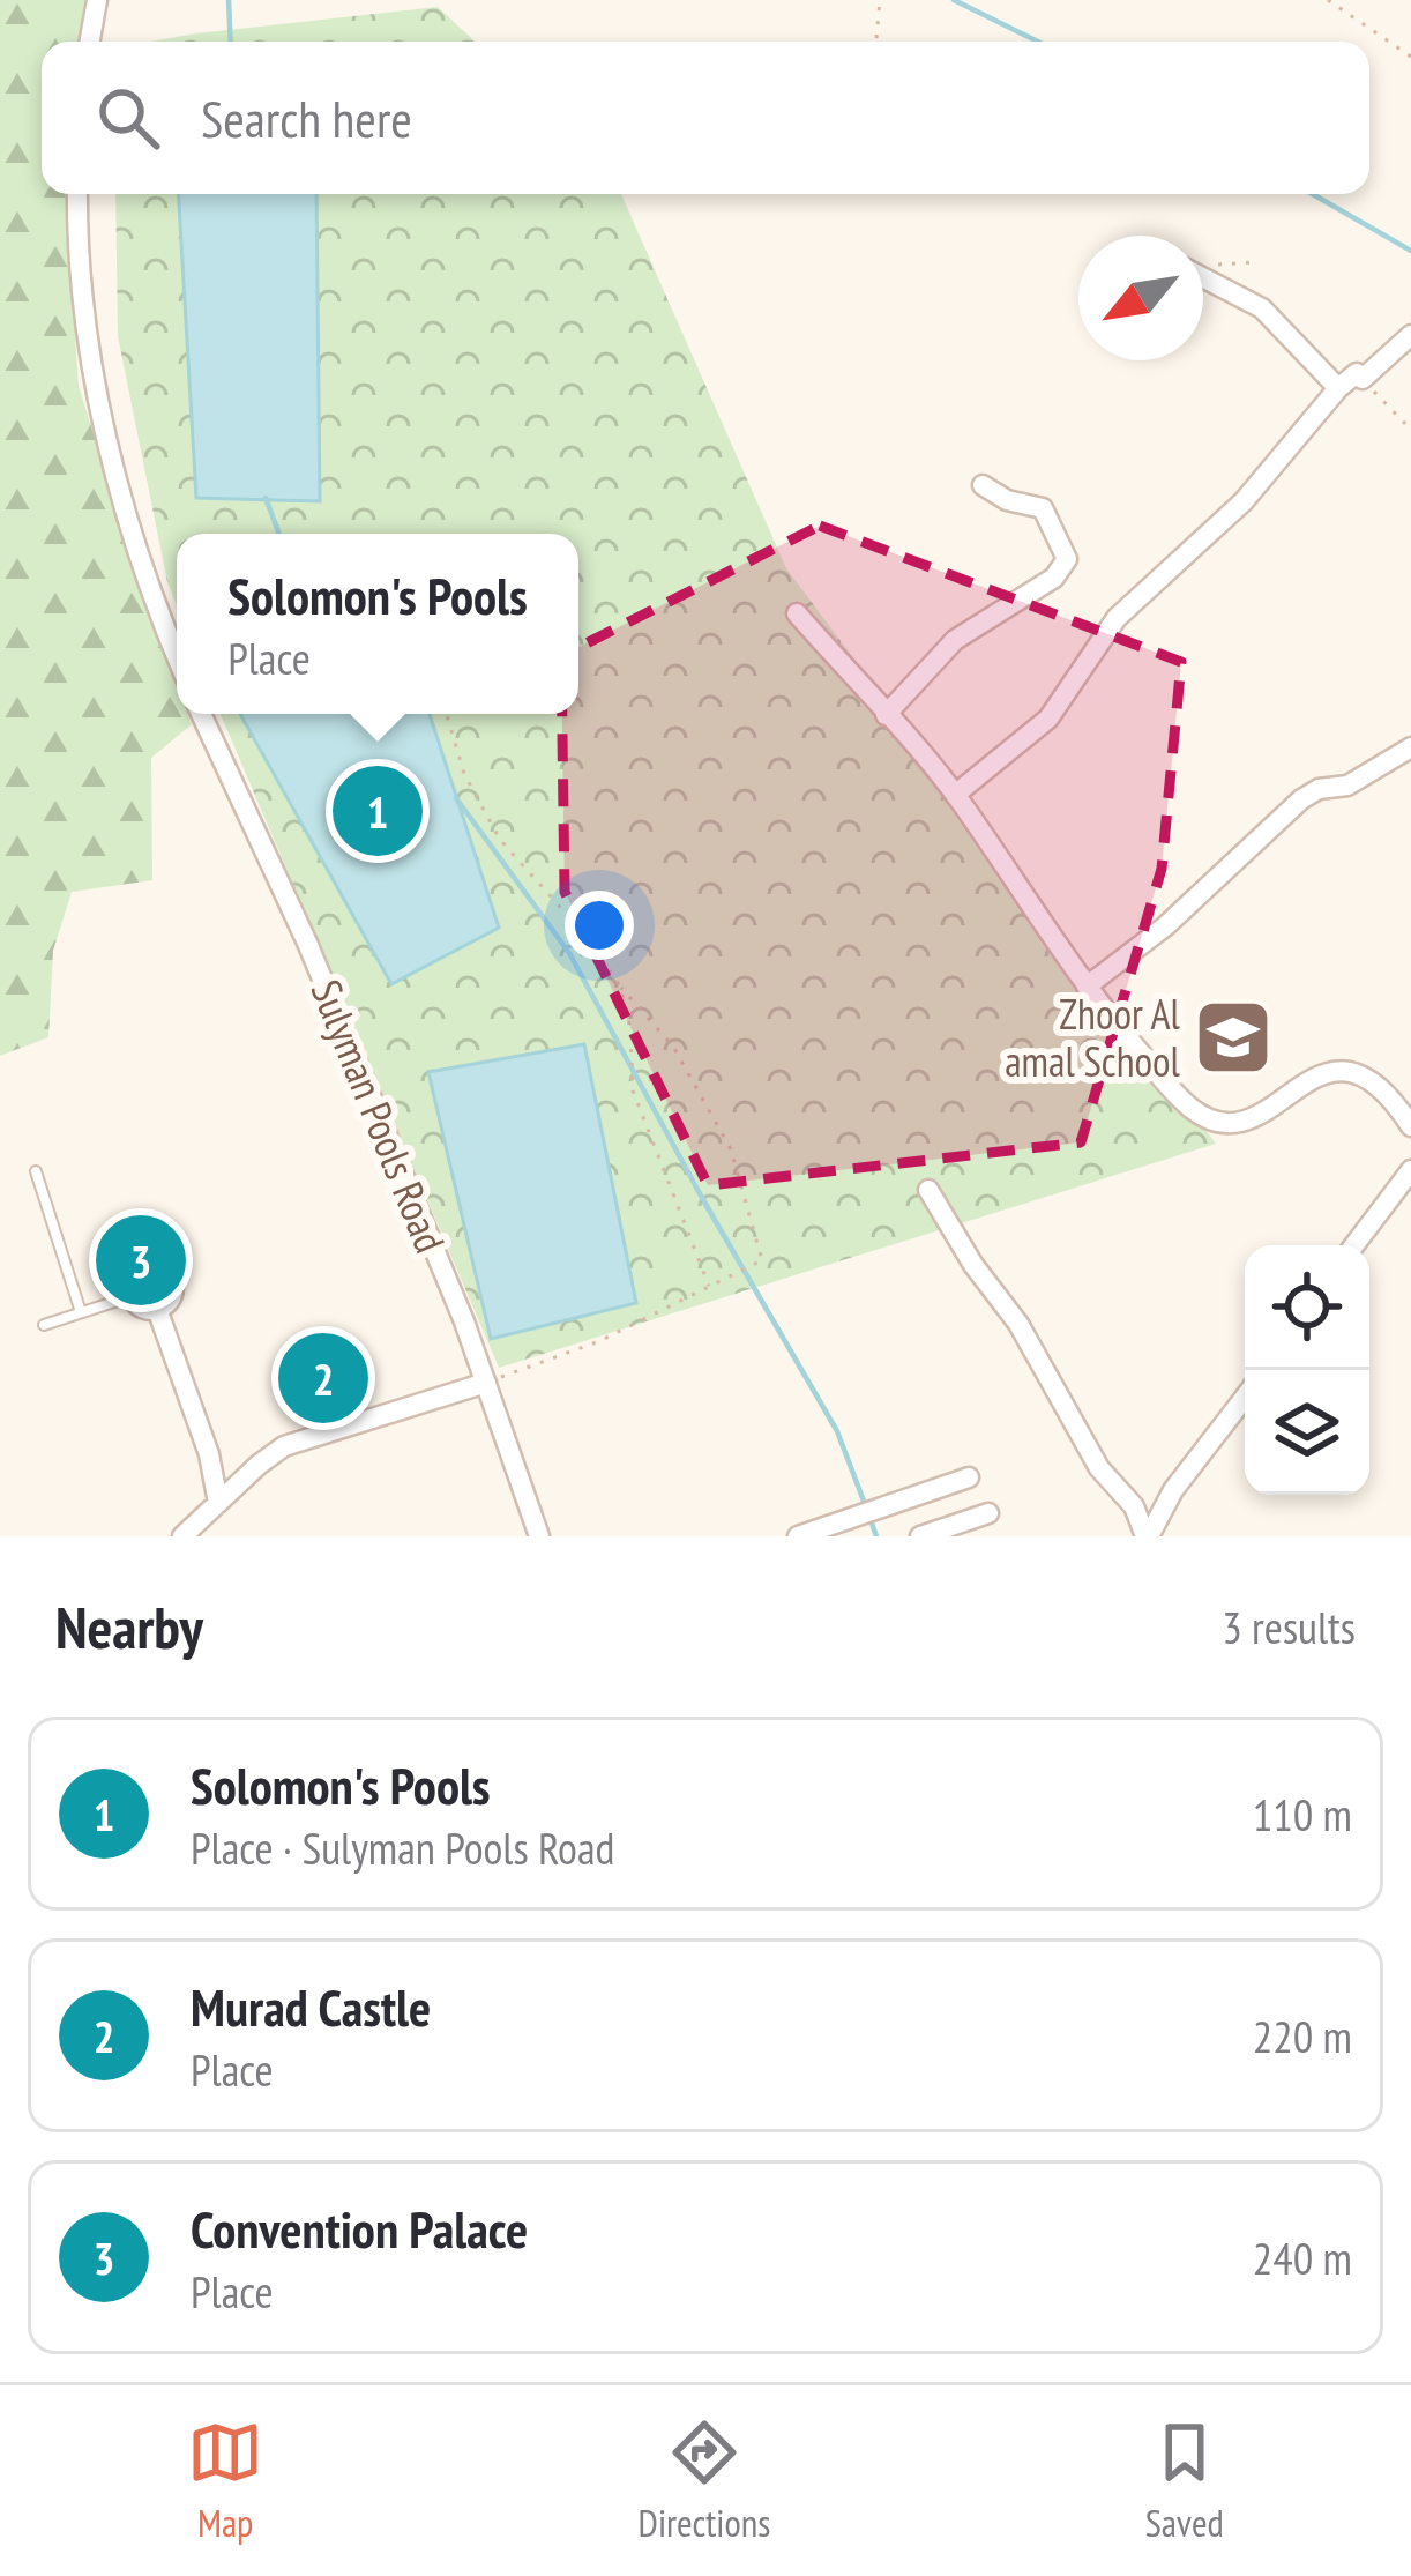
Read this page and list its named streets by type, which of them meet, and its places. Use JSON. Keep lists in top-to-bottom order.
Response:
{
  "streets": {
    "street": ["Sulyman Pools Road"]
  },
  "places": {
    "school or university": ["Zhoor Al amal School"]
  },
  "north": "bottom left",
  "page": {
    "search": "Search here",
    "popup": ["Solomon's Pools", "Place"],
    "pins": ["1", "3", "2"],
    "heading": ["Nearby", "3 results"],
    "list": [
      {
        "mark": "1",
        "name": "Solomon's Pools",
        "note": "Place · Sulyman Pools Road",
        "value": "110 m"
      },
      {
        "mark": "2",
        "name": "Murad Castle",
        "note": "Place",
        "value": "220 m"
      },
      {
        "mark": "3",
        "name": "Convention Palace",
        "note": "Place",
        "value": "240 m"
      }
    ],
    "nav": ["Map", "Directions", "Saved"]
  }
}
